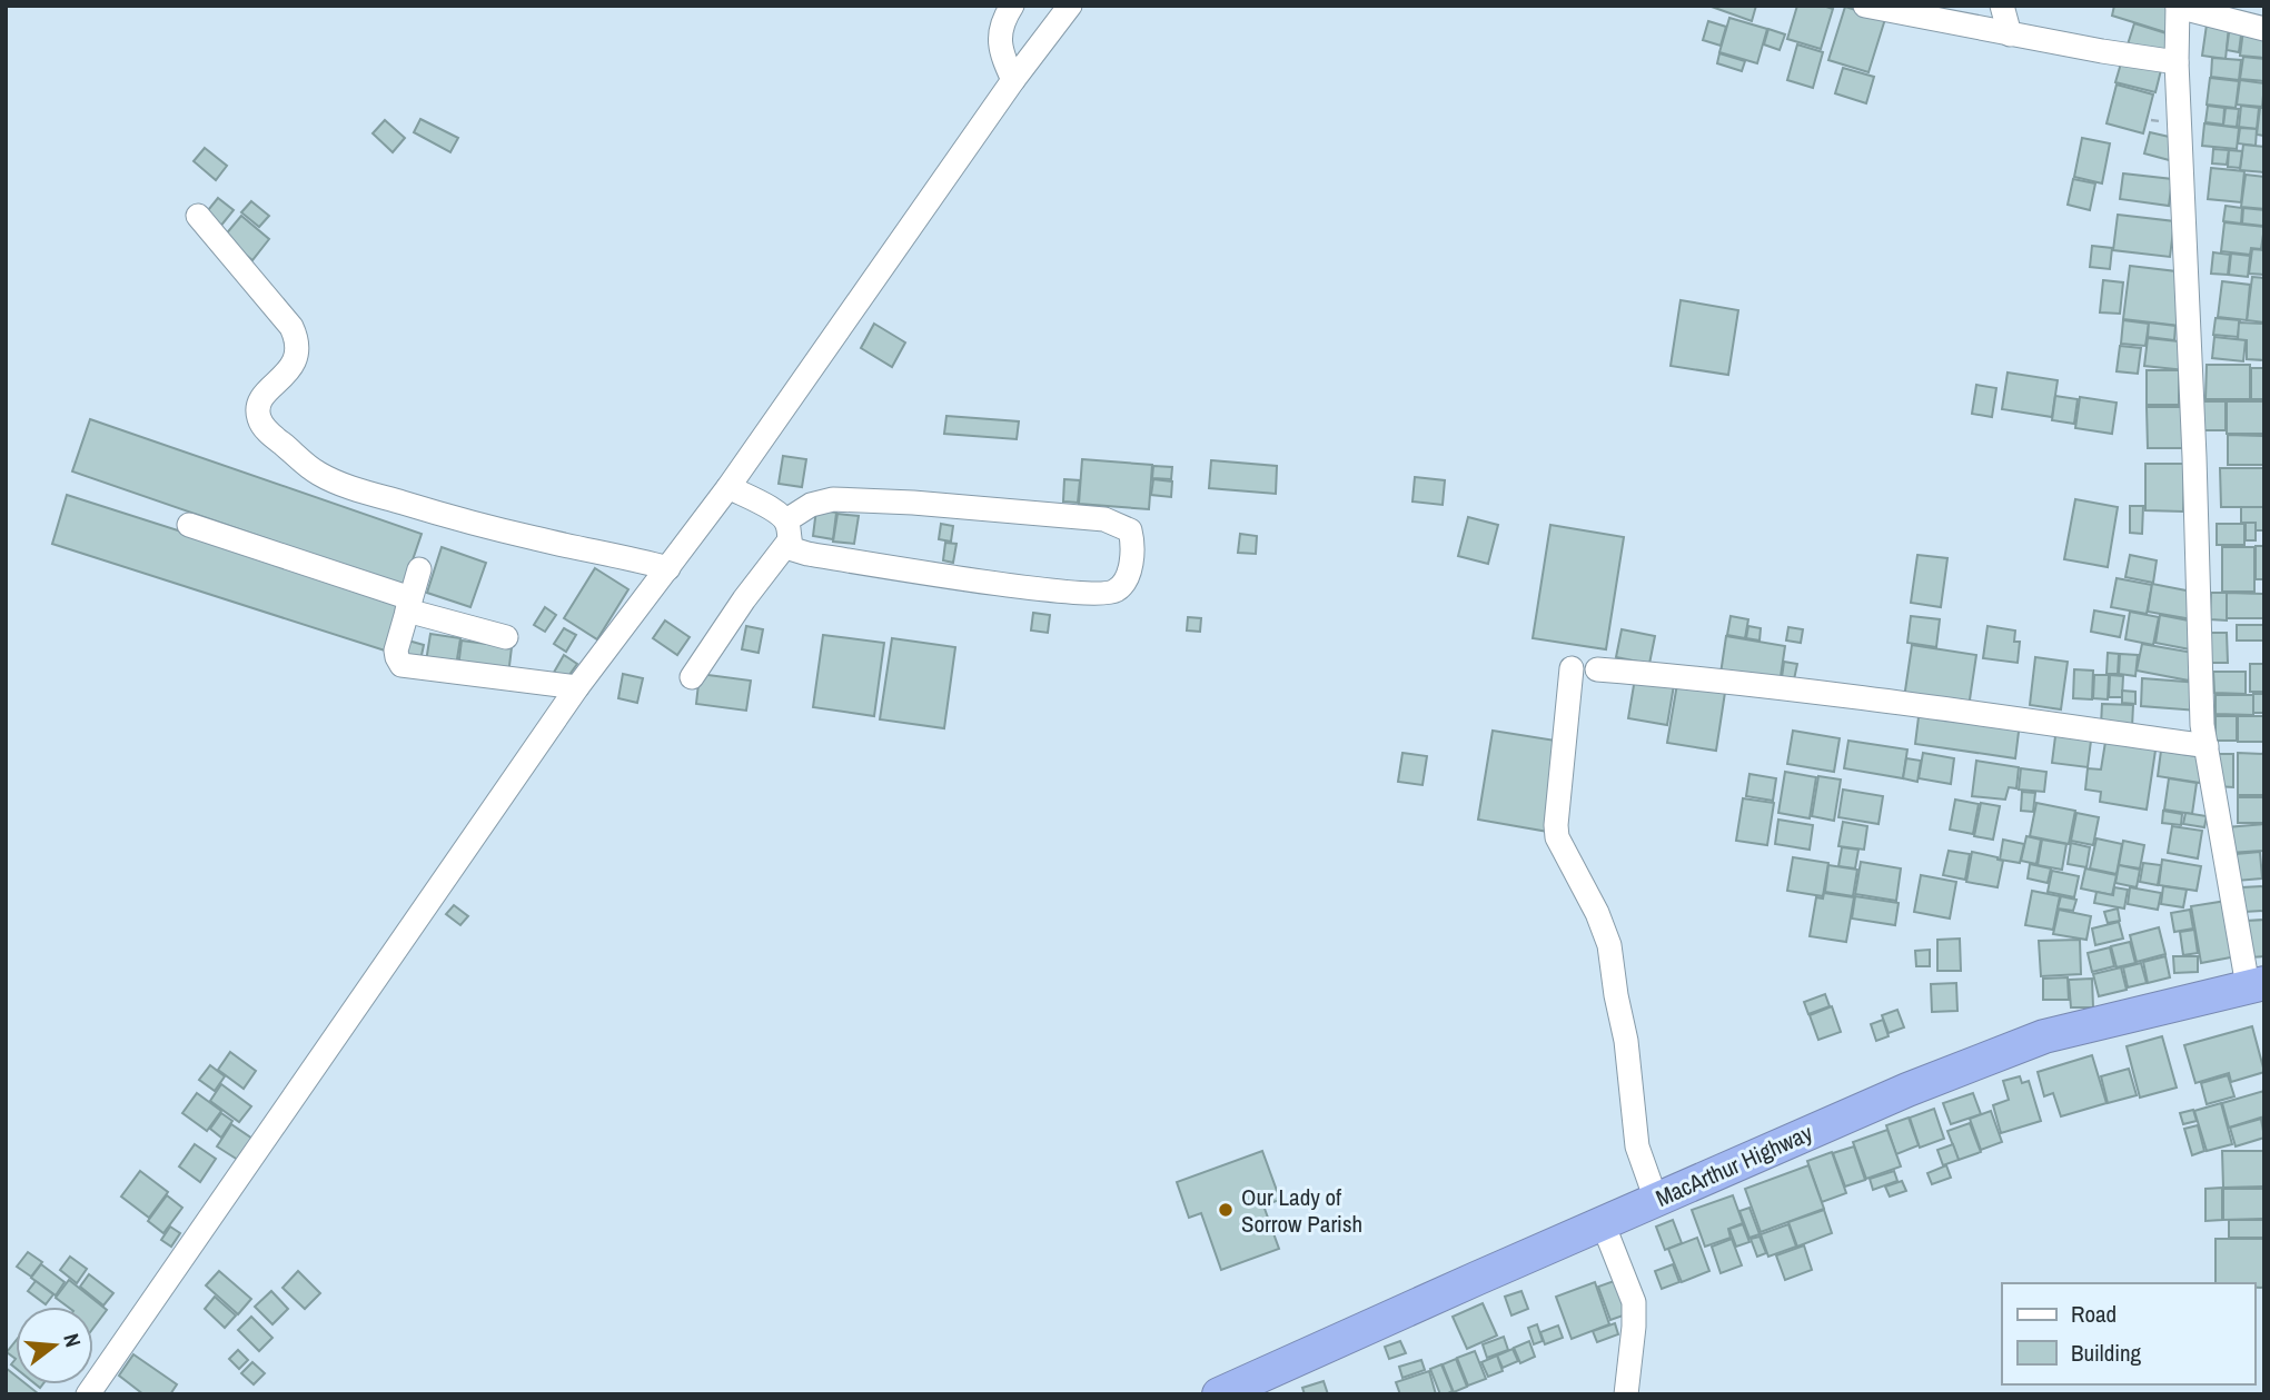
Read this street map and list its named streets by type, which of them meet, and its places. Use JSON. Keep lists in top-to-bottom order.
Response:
{
  "streets": {
    "highway": ["MacArthur Highway"]
  },
  "places": ["Our Lady of Sorrow Parish"],
  "legend": ["Road", "Building"],
  "north": "right"
}
